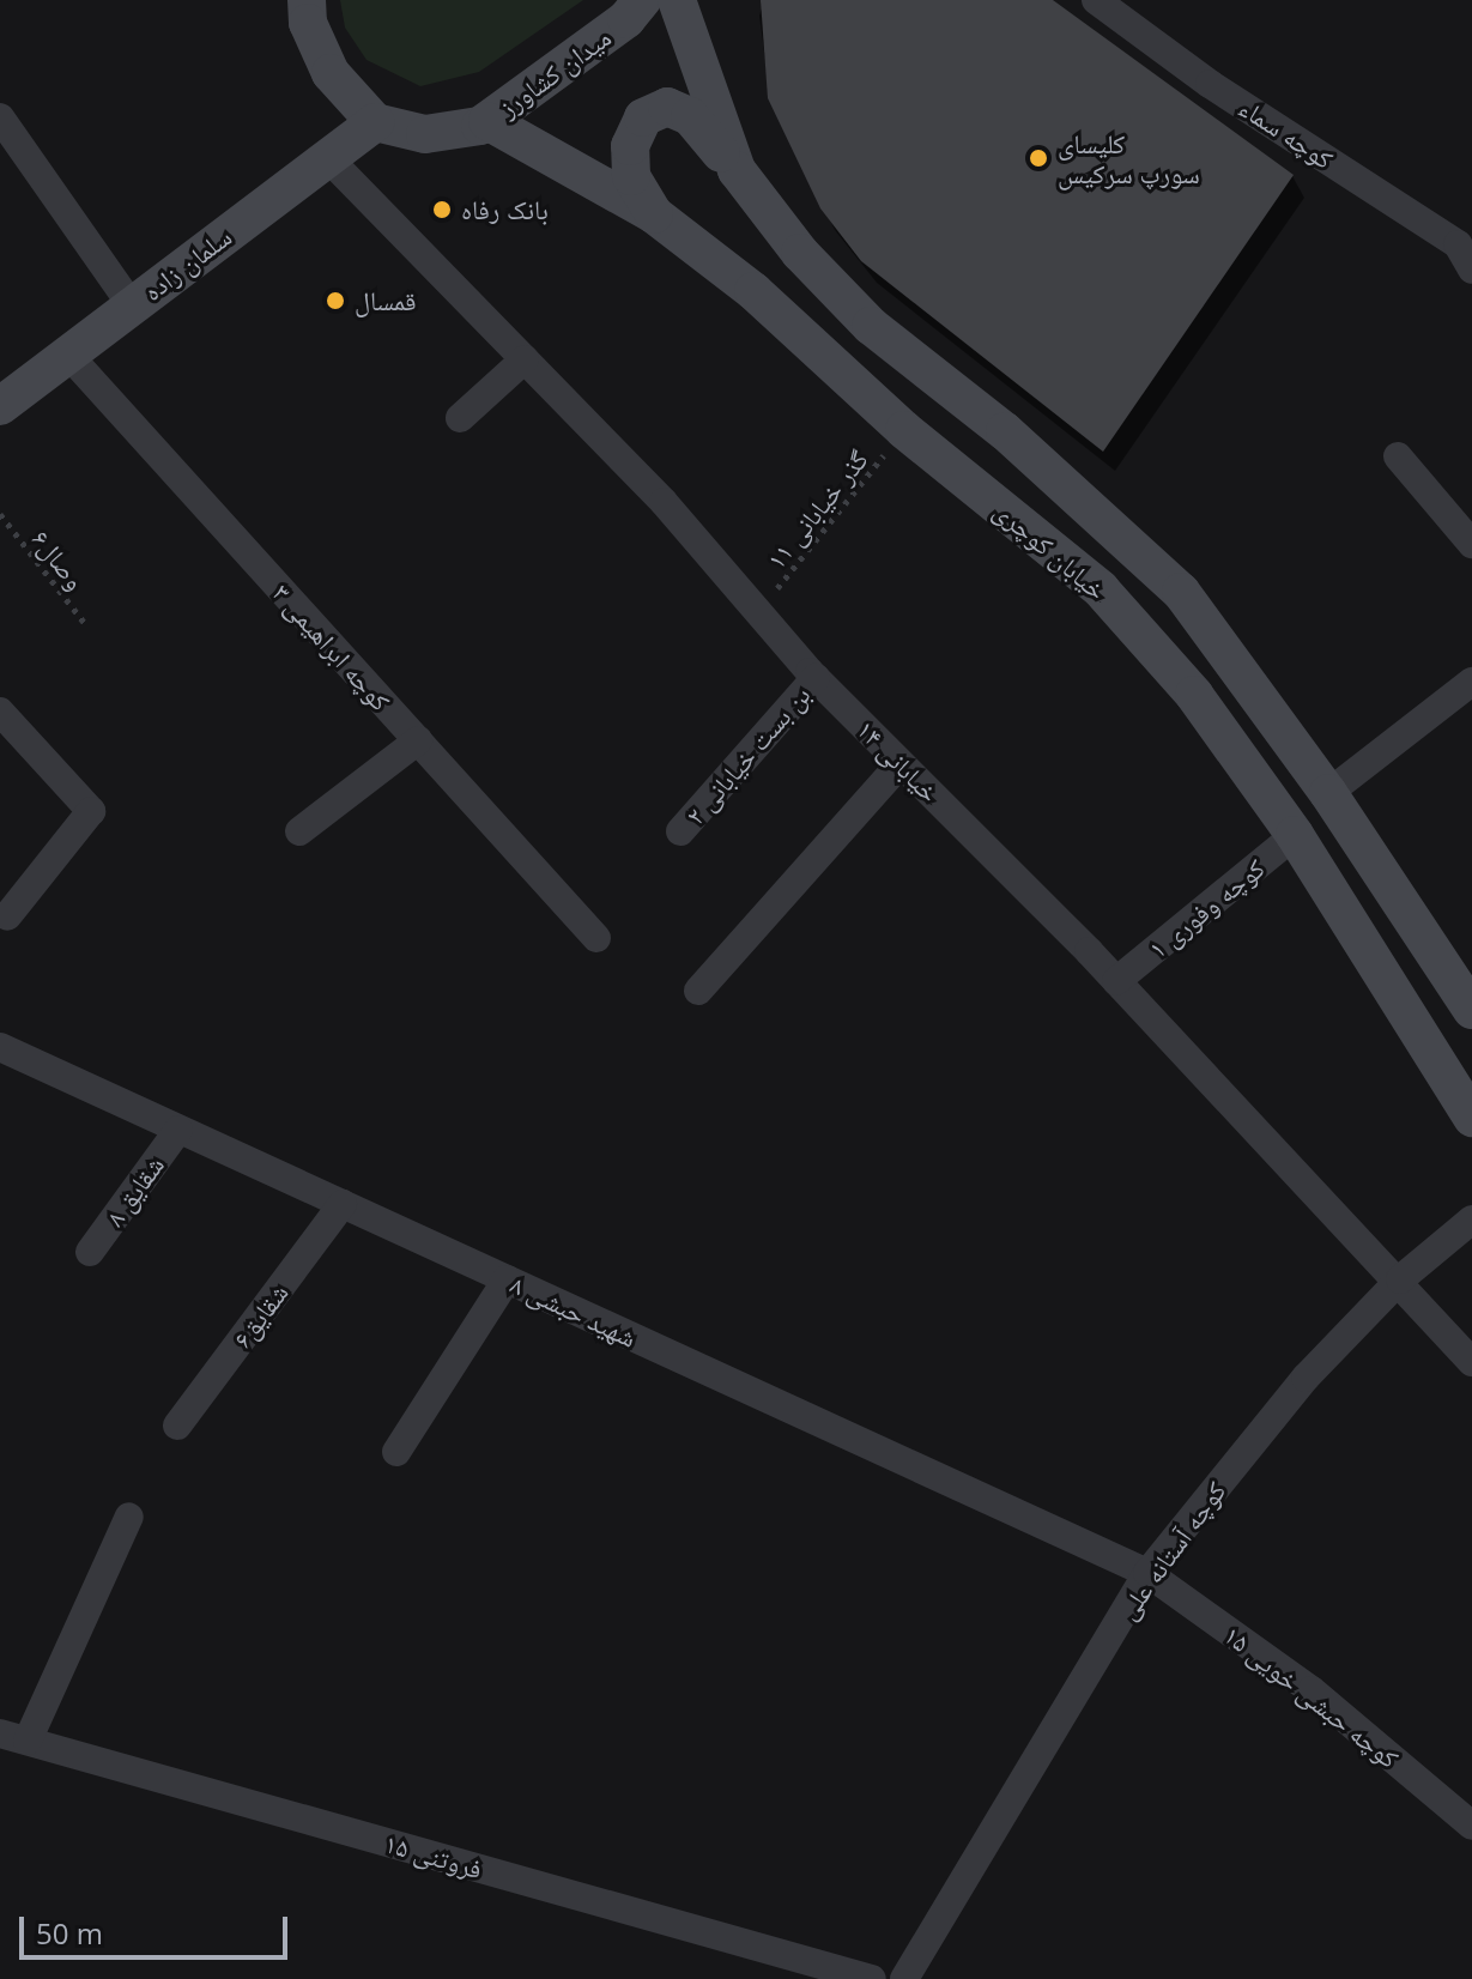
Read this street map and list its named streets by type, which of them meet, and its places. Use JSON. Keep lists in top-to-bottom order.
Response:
{
  "streets": {
    "main road": ["میدان کشاورز", "سلمان زاده", "خیابان کوچری"],
    "street": [
      "کوچه سماء",
      "کوچه ابراهیمی ۳",
      "بن بست خیابانی ۲",
      "خیابانی ۱۴",
      "کوچه وفوری ۱",
      "شقایق ۸",
      "شهید حبشی ۸",
      "شقایق۶",
      "کوچه آستانه علی",
      "کوچه حبشی خویی ۱۵",
      "فروتنی ۱۵"
    ],
    "path": ["گذر خیابانی ۱۱", "وصال۶"]
  },
  "crossings": [
    ["میدان کشاورز", "سلمان زاده"],
    ["میدان کشاورز", "خیابان کوچری"],
    ["سلمان زاده", "کوچه ابراهیمی ۳"],
    ["سلمان زاده", "خیابانی ۱۴"],
    ["گذر خیابانی ۱۱", "خیابان کوچری"],
    ["گذر خیابانی ۱۱", "خیابانی ۱۴"],
    ["خیابان کوچری", "کوچه وفوری ۱"],
    ["بن بست خیابانی ۲", "خیابانی ۱۴"],
    ["خیابانی ۱۴", "کوچه وفوری ۱"],
    ["خیابانی ۱۴", "کوچه آستانه علی"],
    ["شقایق ۸", "شهید حبشی ۸"],
    ["شهید حبشی ۸", "شقایق۶"],
    ["شهید حبشی ۸", "کوچه آستانه علی"],
    ["شهید حبشی ۸", "کوچه حبشی خویی ۱۵"],
    ["کوچه آستانه علی", "کوچه حبشی خویی ۱۵"]
  ],
  "places": ["کلیسای سورپ سرکیس", "بانک رفاه", "قمسال"],
  "scale_bar": "50 m"
}
